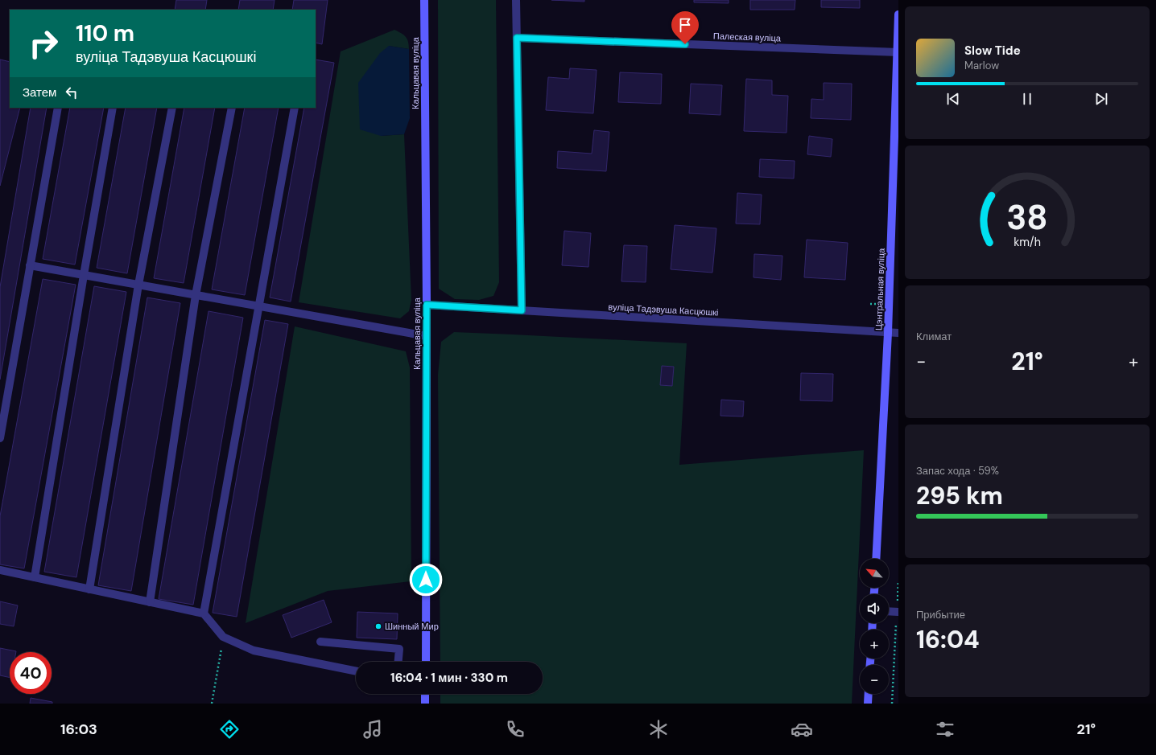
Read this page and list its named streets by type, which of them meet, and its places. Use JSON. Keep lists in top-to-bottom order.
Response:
{
  "streets": {
    "street": [
      "Палеская вуліца",
      "Кальцавая вуліца",
      "Цэнтральная вуліца",
      "вуліца Тадэвуша Касцюшкі"
    ]
  },
  "crossings": [
    ["Палеская вуліца", "Цэнтральная вуліца"],
    ["Кальцавая вуліца", "вуліца Тадэвуша Касцюшкі"],
    ["Цэнтральная вуліца", "вуліца Тадэвуша Касцюшкі"]
  ],
  "places": ["Шинный Мир"],
  "north": "top left",
  "page": {
    "turn": ["110 m", "вуліца Тадэвуша Касцюшкі"],
    "song": ["Slow Tide", "Marlow"],
    "then": "Затем",
    "tile": [
      "Климат",
      ["Запас хода · 59%", "295 km"],
      ["Прибытие", "16:04"]
    ],
    "heat": ["−", "21°", "+"],
    "map_buttons": ["+", "−"],
    "limit": "40",
    "trip": "16:04 · 1 мин · 330 m",
    "tabs": ["16:03", "21°"],
    "gauge": ["38", "km/h"]
  }
}
